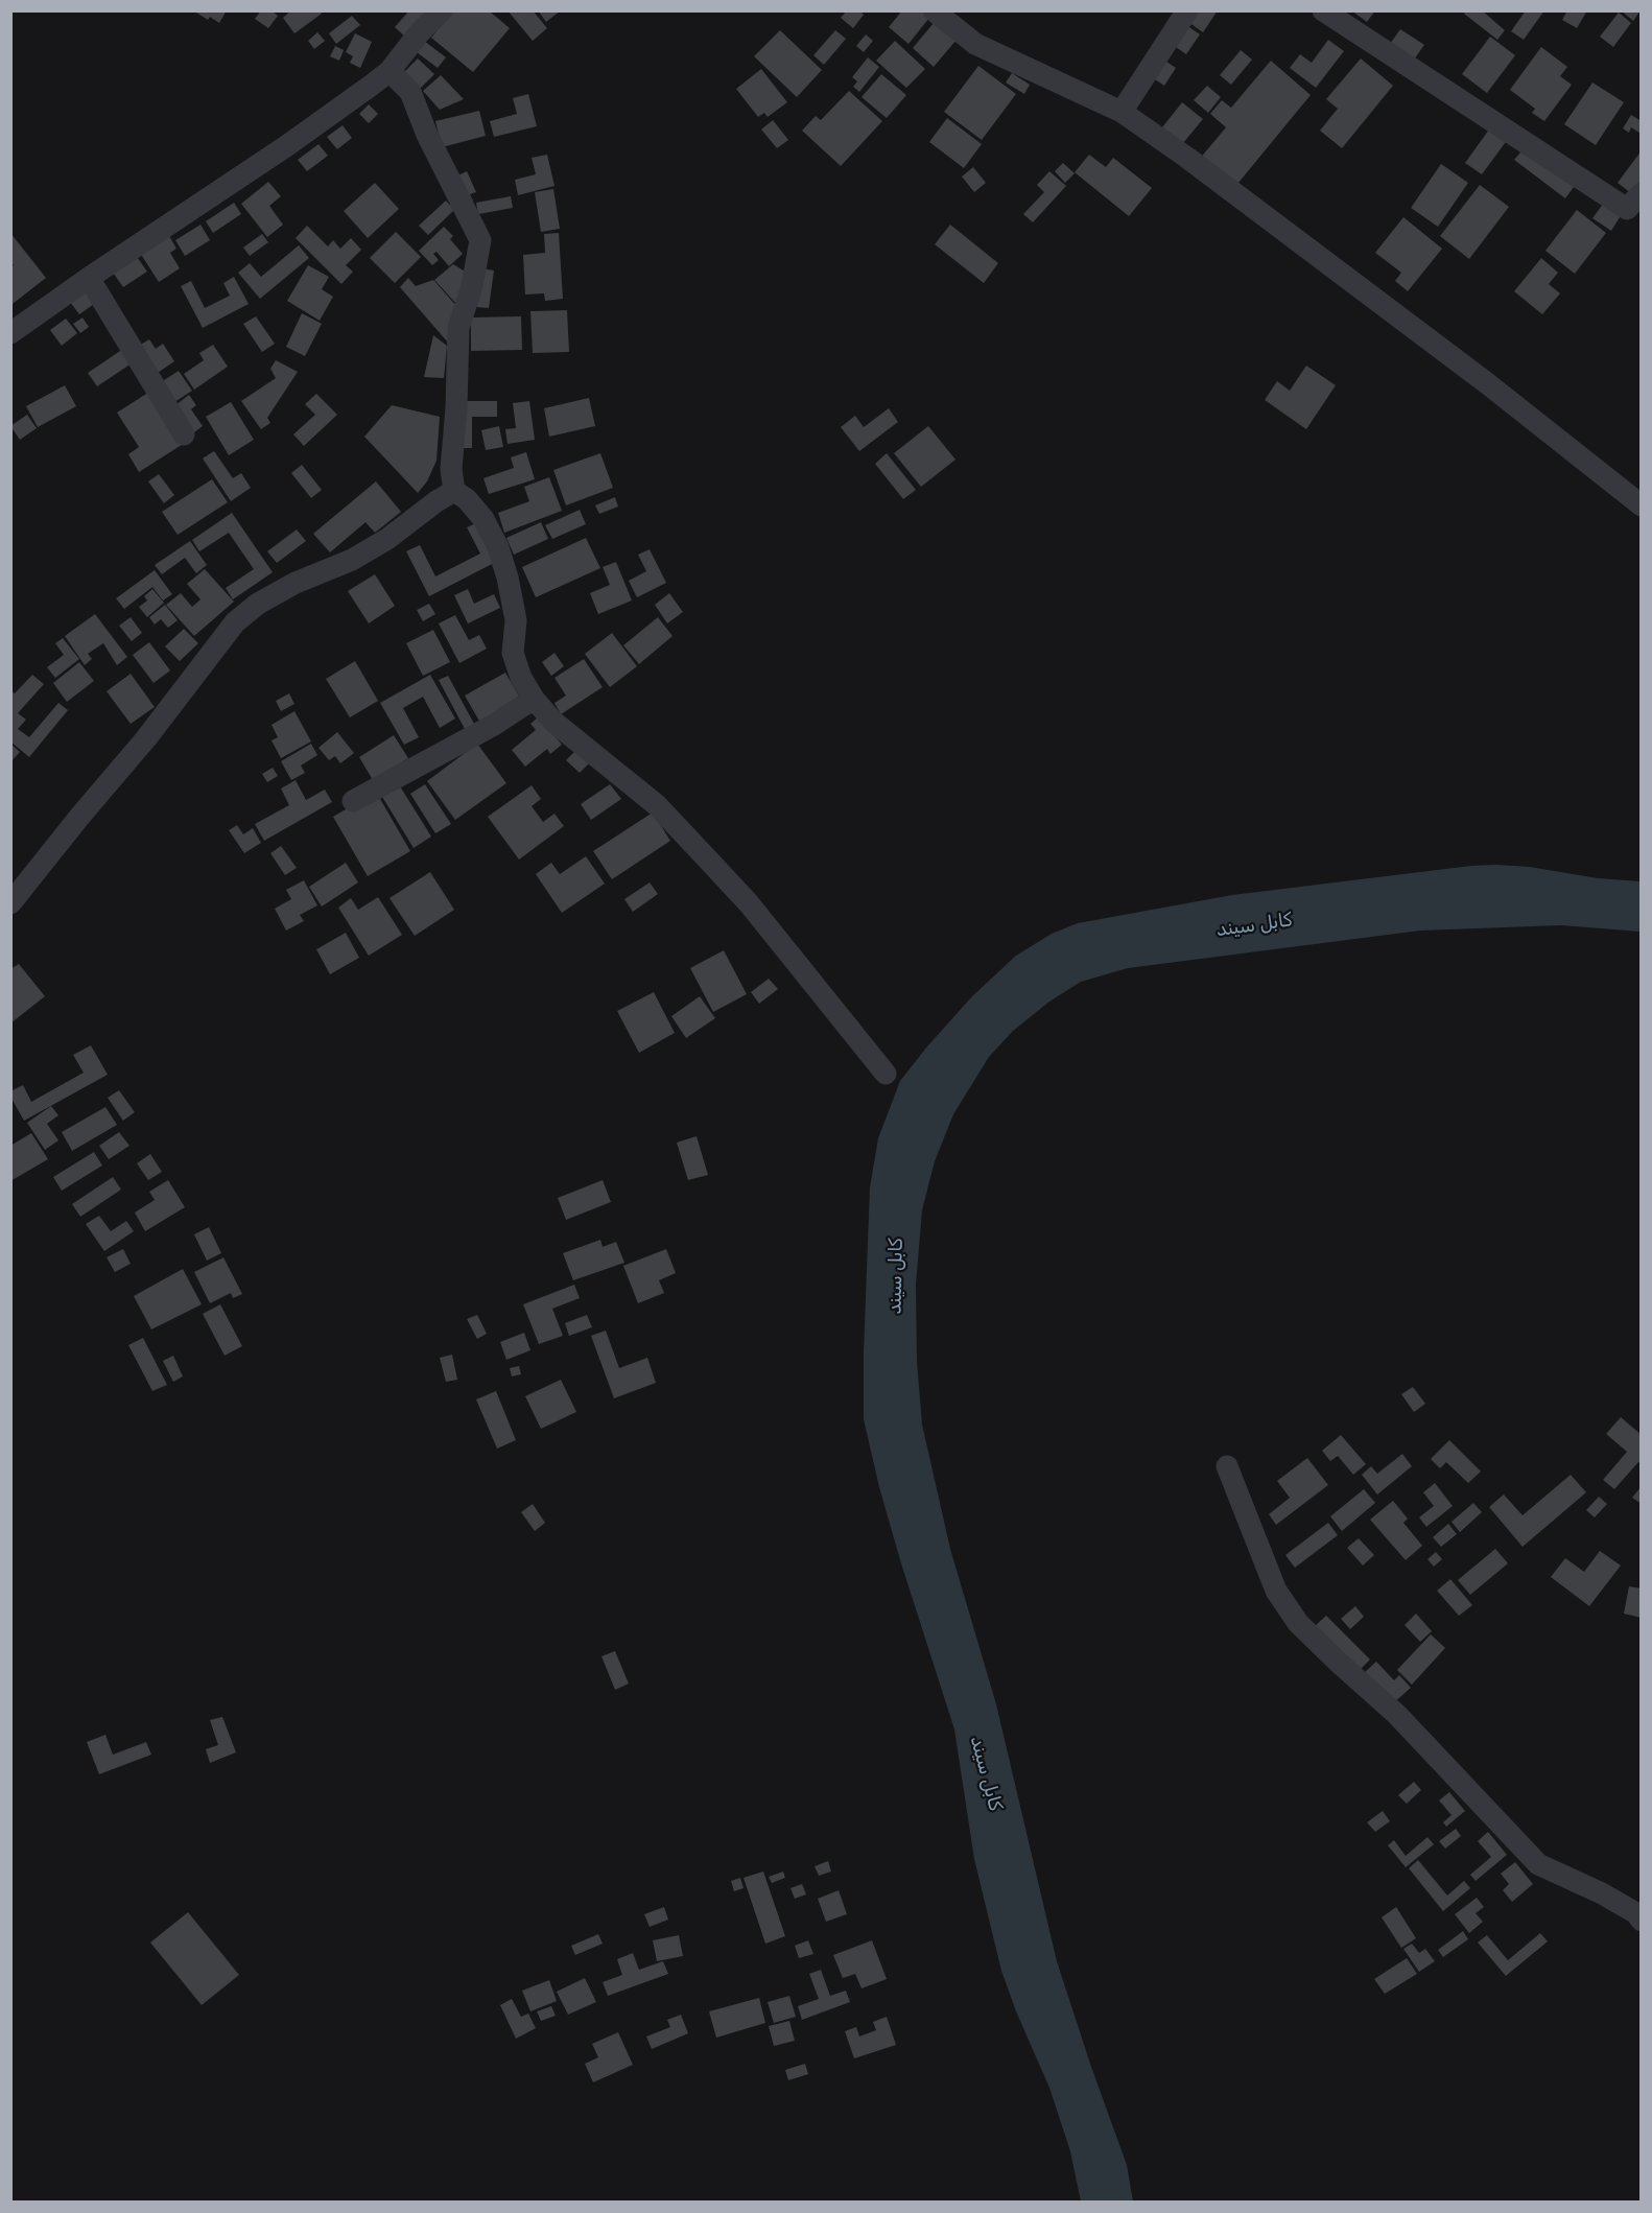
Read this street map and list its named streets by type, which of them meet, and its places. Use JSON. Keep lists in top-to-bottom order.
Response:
{
  "water": ["کابل سيند"]
}
